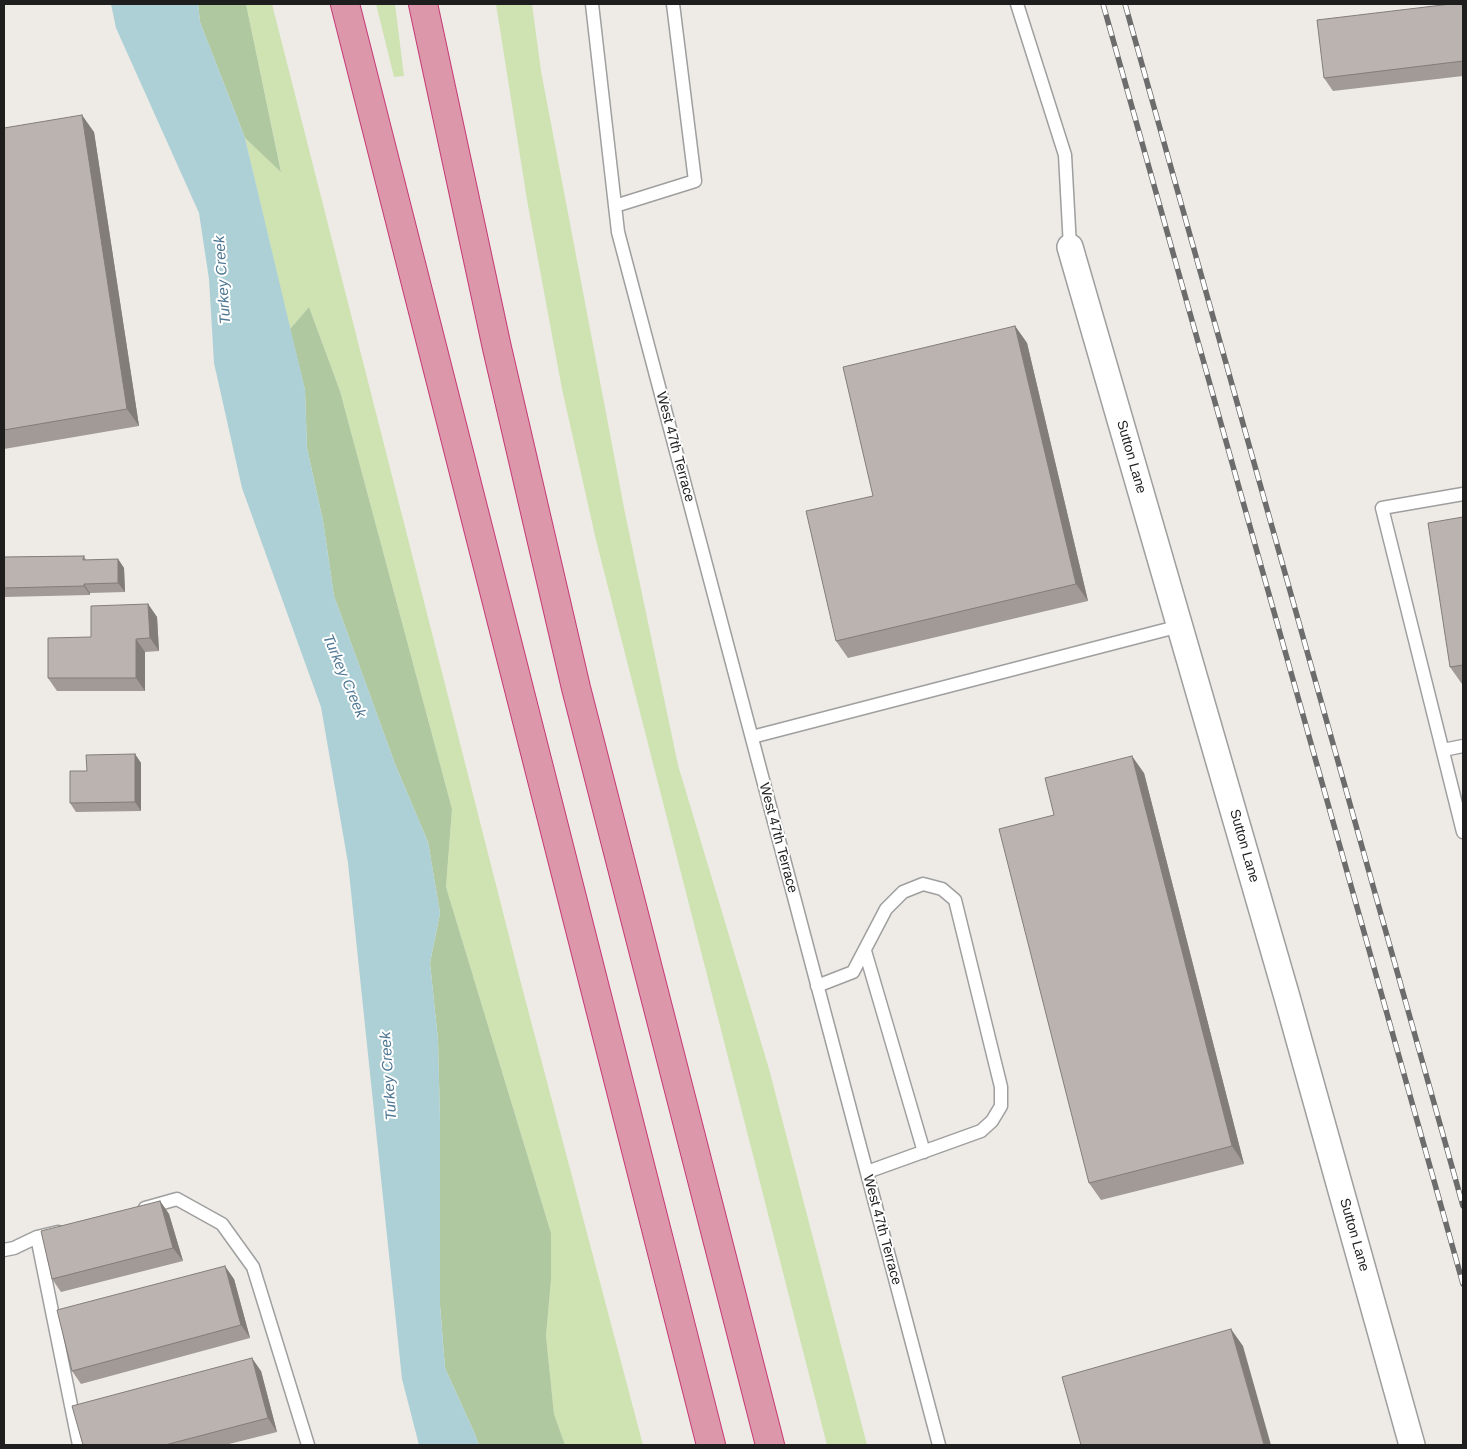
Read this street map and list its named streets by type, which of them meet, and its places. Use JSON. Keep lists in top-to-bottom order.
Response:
{
  "streets": {
    "street": ["Sutton Lane"],
    "lane": ["West 47th Terrace"]
  },
  "water": ["Turkey Creek"]
}
